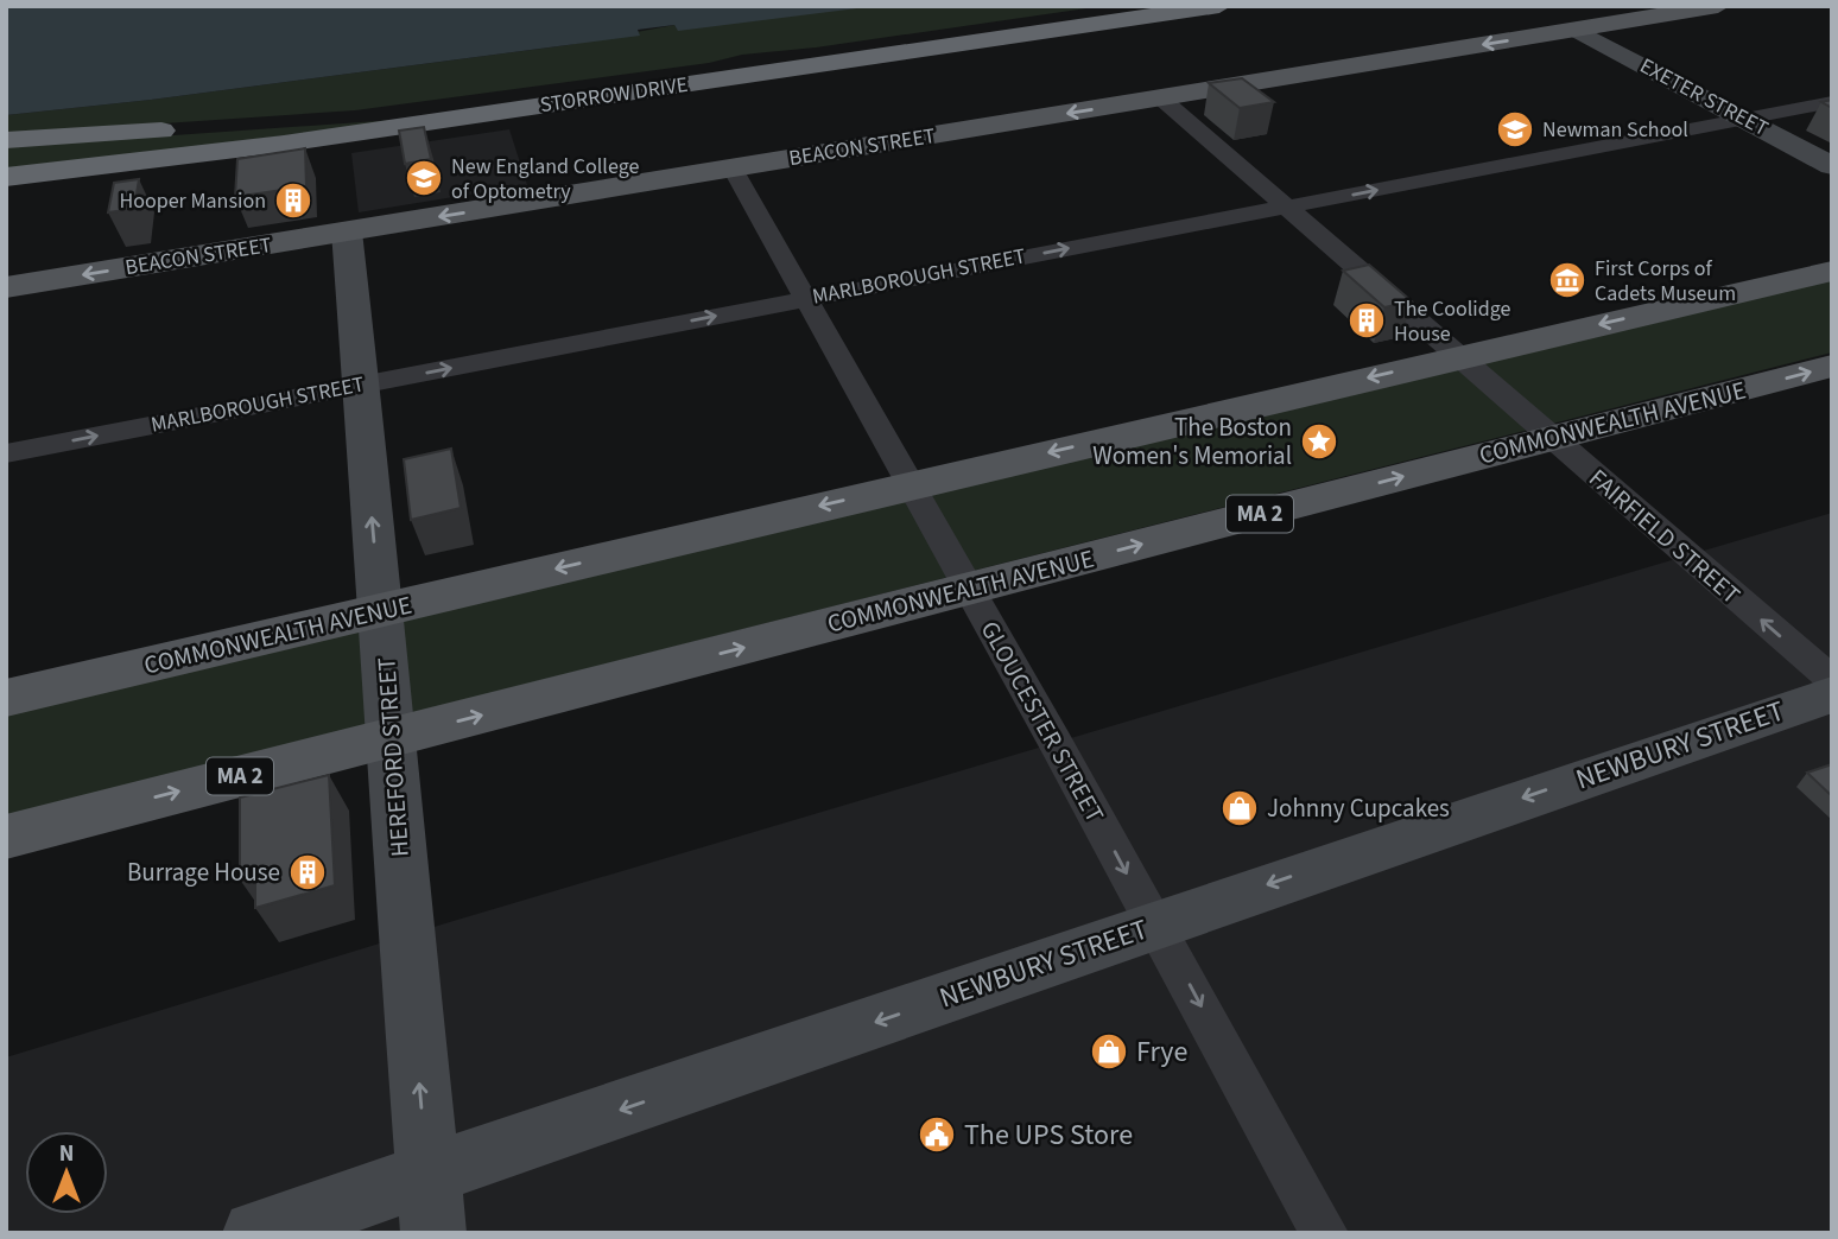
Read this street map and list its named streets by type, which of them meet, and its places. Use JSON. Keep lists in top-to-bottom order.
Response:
{
  "streets": {
    "highway": ["STORROW DRIVE"],
    "main road": [
      "EXETER STREET",
      "BEACON STREET",
      "COMMONWEALTH AVENUE",
      "MA 2",
      "NEWBURY STREET",
      "HEREFORD STREET"
    ],
    "street": ["MARLBOROUGH STREET", "FAIRFIELD STREET", "GLOUCESTER STREET"]
  },
  "crossings": [
    ["EXETER STREET", "BEACON STREET"],
    ["EXETER STREET", "MARLBOROUGH STREET"],
    ["BEACON STREET", "FAIRFIELD STREET"],
    ["BEACON STREET", "GLOUCESTER STREET"],
    ["BEACON STREET", "HEREFORD STREET"],
    ["MARLBOROUGH STREET", "FAIRFIELD STREET"],
    ["MARLBOROUGH STREET", "GLOUCESTER STREET"],
    ["MARLBOROUGH STREET", "HEREFORD STREET"],
    ["COMMONWEALTH AVENUE", "FAIRFIELD STREET"],
    ["COMMONWEALTH AVENUE", "GLOUCESTER STREET"],
    ["COMMONWEALTH AVENUE", "HEREFORD STREET"],
    ["GLOUCESTER STREET", "NEWBURY STREET"],
    ["NEWBURY STREET", "HEREFORD STREET"]
  ],
  "one_way": [
    "BEACON STREET",
    "MARLBOROUGH STREET",
    "FAIRFIELD STREET",
    "GLOUCESTER STREET",
    "NEWBURY STREET",
    "HEREFORD STREET"
  ],
  "places": {
    "school or university": ["Newman School", "New England College of Optometry"],
    "building": ["Hooper Mansion", "The Coolidge House", "Burrage House"],
    "museum": ["First Corps of Cadets Museum"],
    "place": ["The Boston Women's Memorial"],
    "shop": ["Johnny Cupcakes", "Frye"],
    "public building": ["The UPS Store"]
  },
  "north": "top"
}
